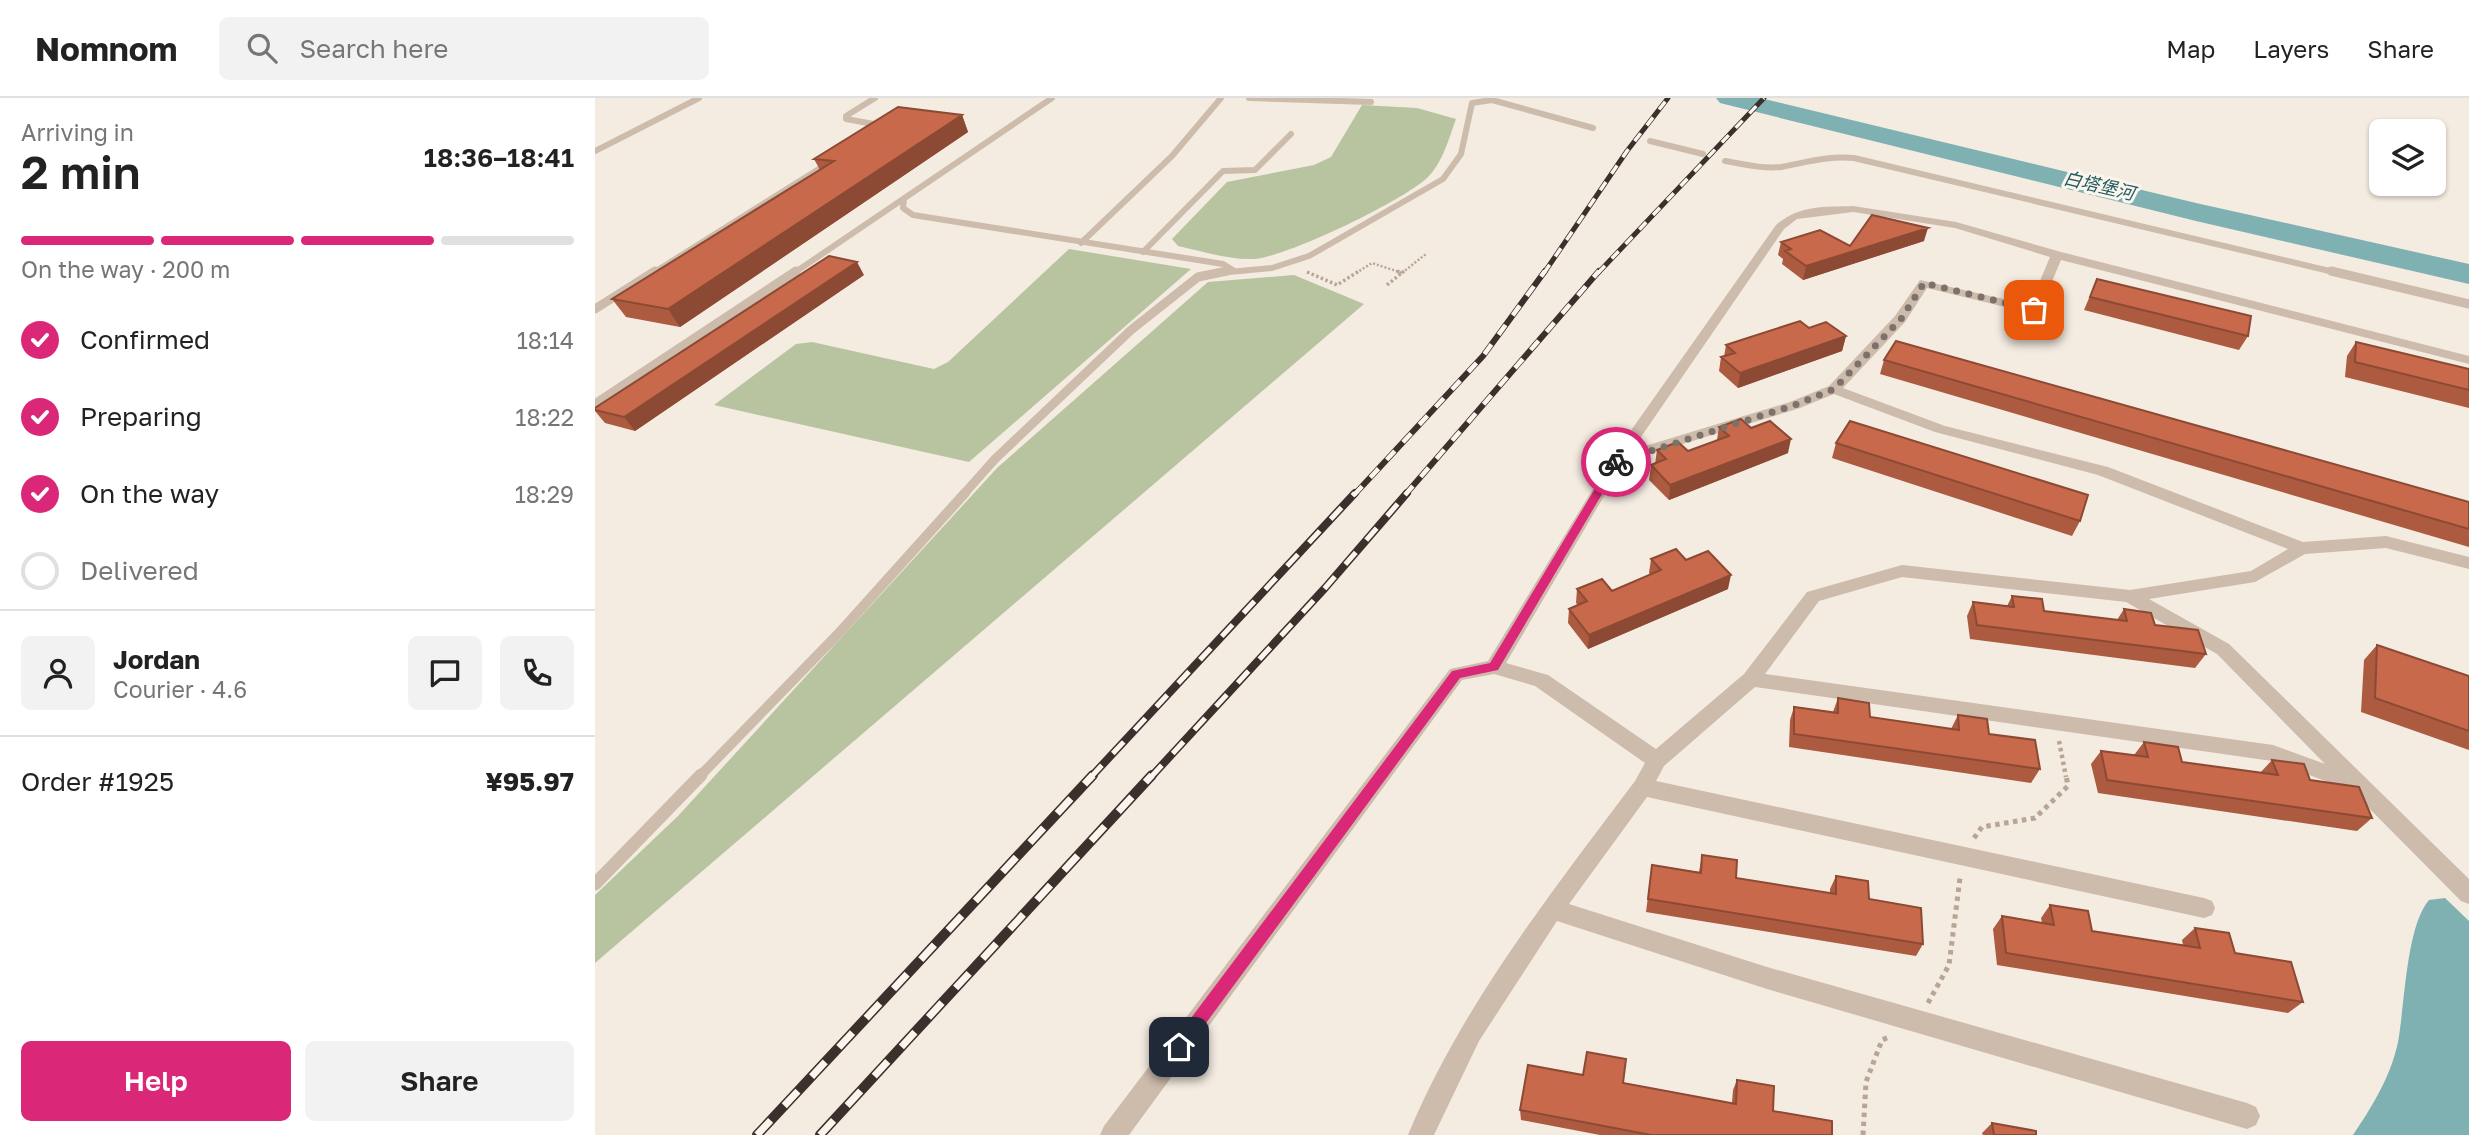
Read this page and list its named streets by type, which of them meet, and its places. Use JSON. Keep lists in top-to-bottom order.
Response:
{
  "water": ["白塔堡河"],
  "page": {
    "header": "Nomnom",
    "search": "Search here",
    "nav": ["Map", "Layers", "Share"],
    "heading": ["2 min", "Arriving in", "18:36–18:41"],
    "panel": [
      "Jordan",
      "Courier · 4.6",
      "Order #1925",
      "¥95.97"
    ],
    "bar": "On the way · 200 m",
    "list": [
      ["Confirmed", "18:14"],
      ["Preparing", "18:22"],
      ["On the way", "18:29"],
      "Delivered"
    ],
    "buttons": ["Help", "Share"]
  }
}
